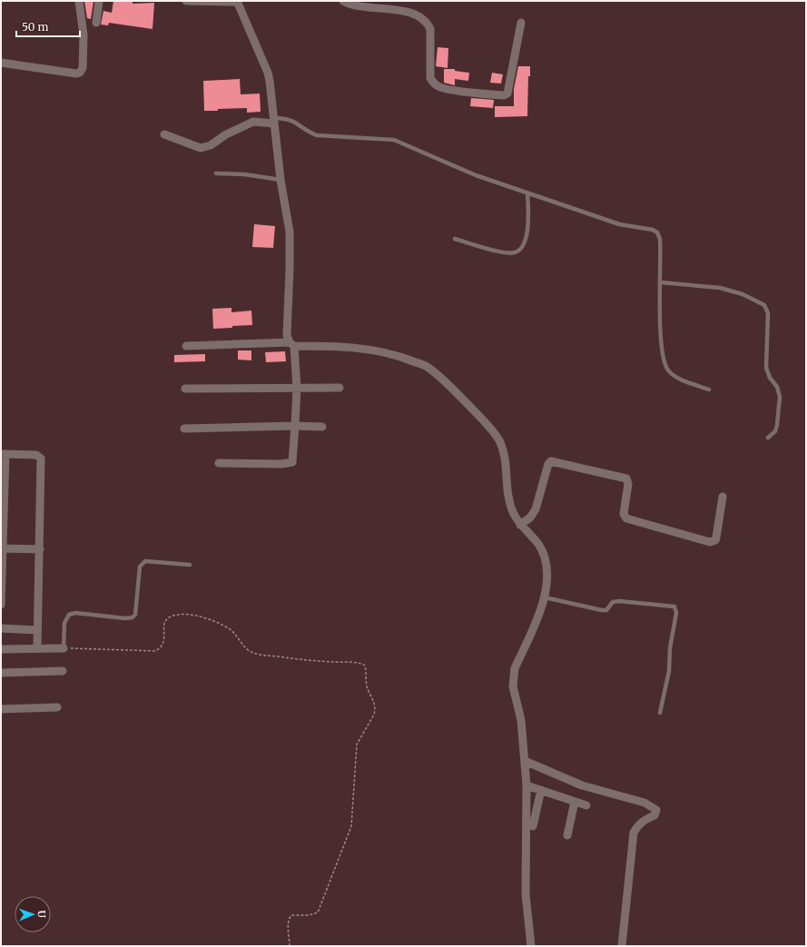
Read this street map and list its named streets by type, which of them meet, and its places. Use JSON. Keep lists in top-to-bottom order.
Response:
{
  "scale_bar": "50 m",
  "north": "right"
}
